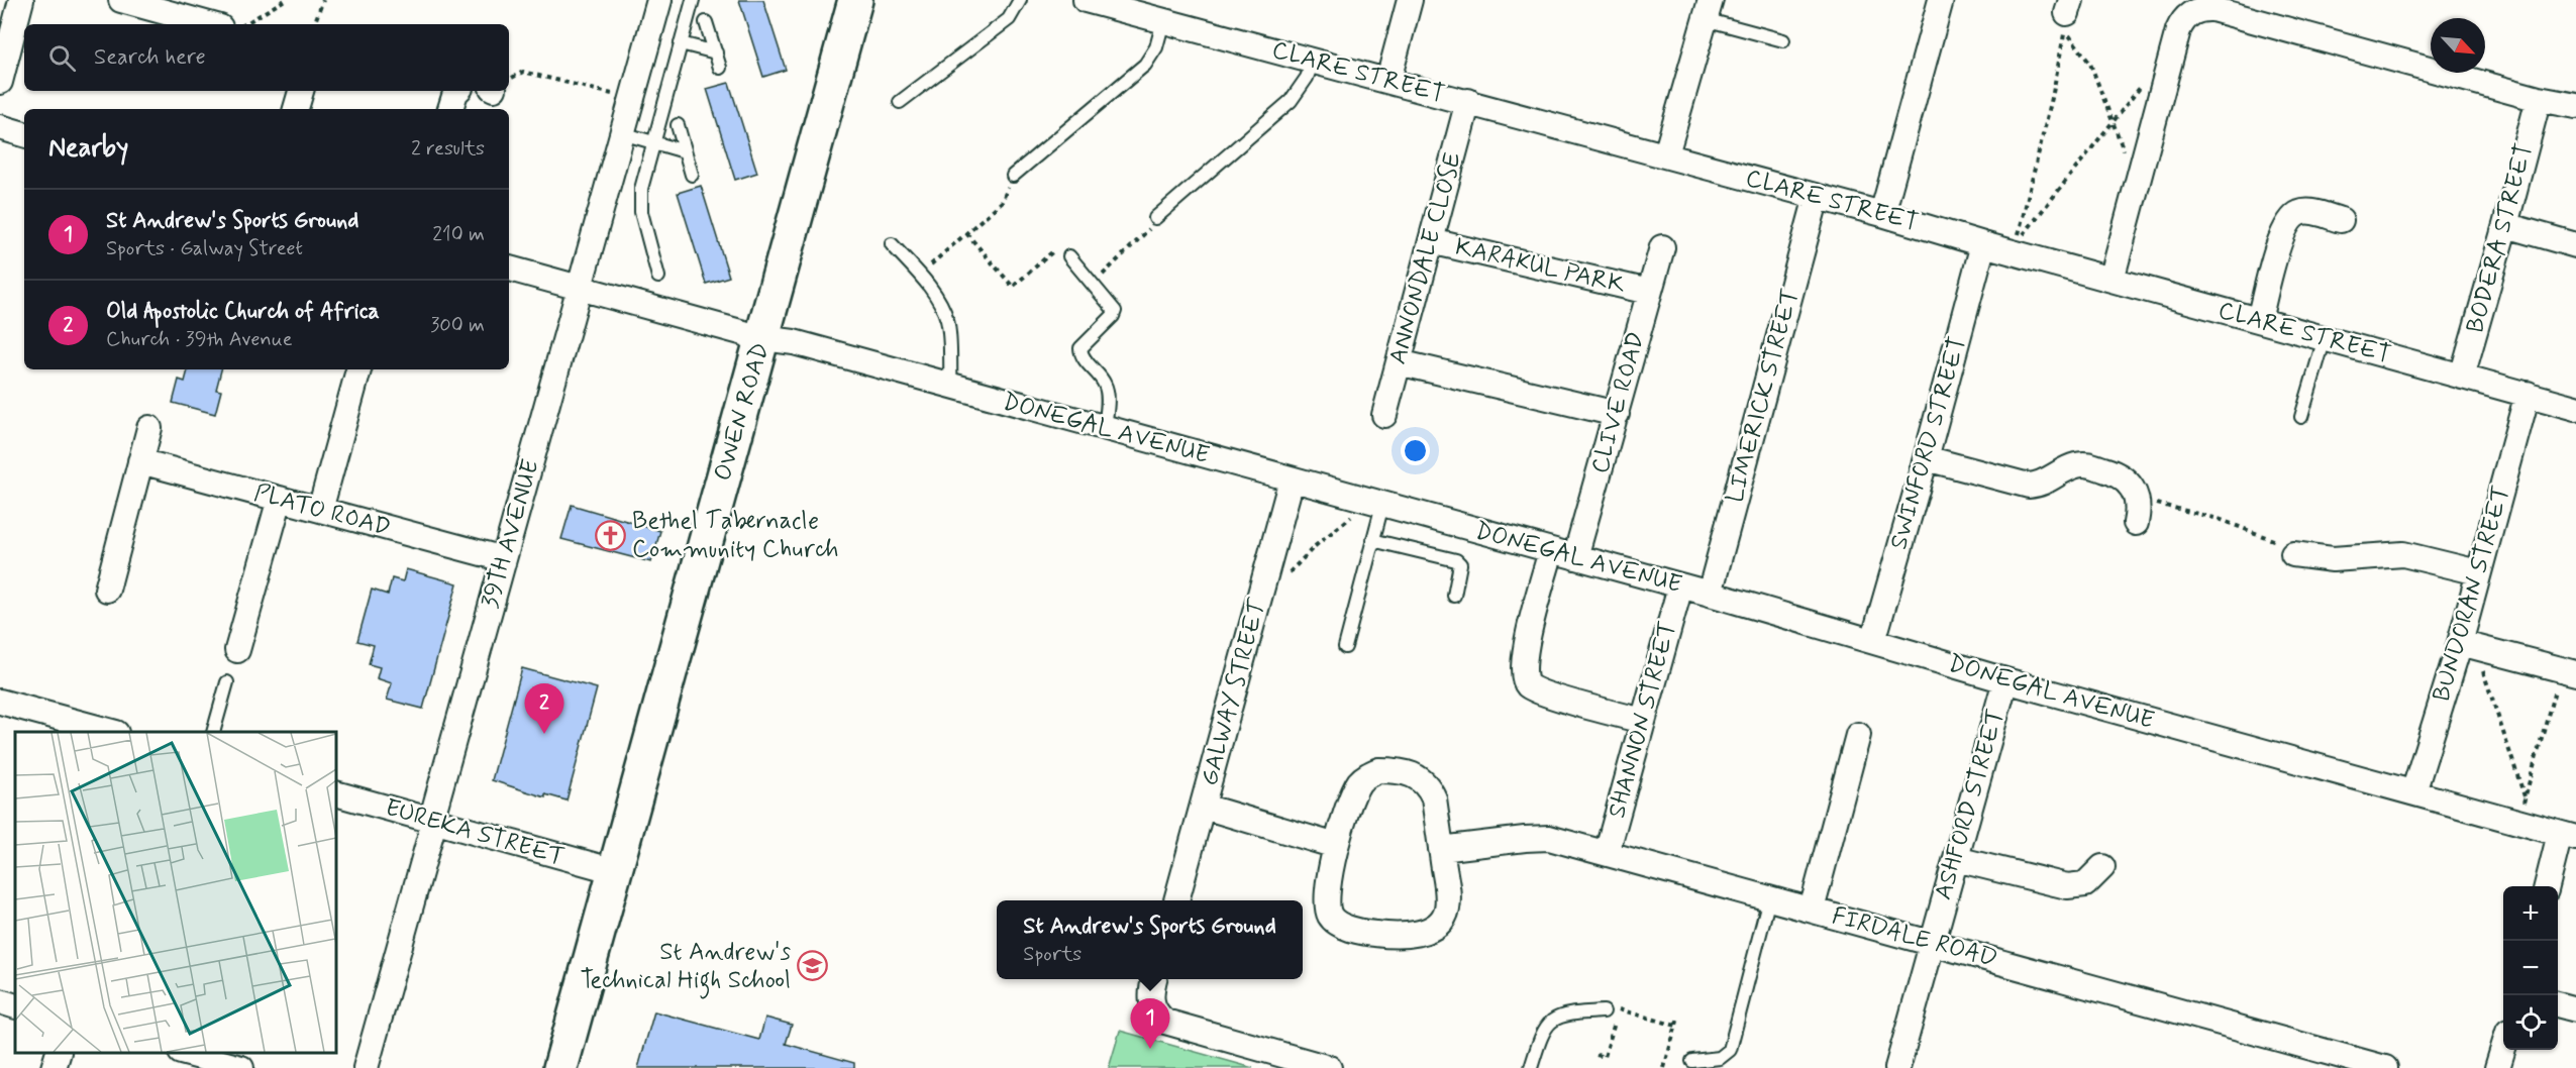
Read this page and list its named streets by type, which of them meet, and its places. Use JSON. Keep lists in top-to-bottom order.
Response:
{
  "streets": {
    "street": [
      "CLARE STREET",
      "BODERA STREET",
      "ANNONDALE CLOSE",
      "KARAKUL PARK",
      "LIMERICK STREET",
      "CLIVE ROAD",
      "OWEN ROAD",
      "DONEGAL AVENUE",
      "SWINFORD STREET",
      "PLATO ROAD",
      "39TH AVENUE",
      "BUNDORAN STREET",
      "GALWAY STREET",
      "SHANNON STREET",
      "ASHFORD STREET",
      "EUREKA STREET",
      "FIRDALE ROAD"
    ]
  },
  "crossings": [
    ["CLARE STREET", "BODERA STREET"],
    ["CLARE STREET", "ANNONDALE CLOSE"],
    ["CLARE STREET", "LIMERICK STREET"],
    ["CLARE STREET", "SWINFORD STREET"],
    ["CLARE STREET", "BUNDORAN STREET"],
    ["ANNONDALE CLOSE", "KARAKUL PARK"],
    ["KARAKUL PARK", "CLIVE ROAD"],
    ["LIMERICK STREET", "DONEGAL AVENUE"],
    ["CLIVE ROAD", "DONEGAL AVENUE"],
    ["OWEN ROAD", "DONEGAL AVENUE"],
    ["OWEN ROAD", "EUREKA STREET"],
    ["DONEGAL AVENUE", "SWINFORD STREET"],
    ["DONEGAL AVENUE", "39TH AVENUE"],
    ["DONEGAL AVENUE", "BUNDORAN STREET"],
    ["DONEGAL AVENUE", "GALWAY STREET"],
    ["DONEGAL AVENUE", "SHANNON STREET"],
    ["DONEGAL AVENUE", "ASHFORD STREET"],
    ["PLATO ROAD", "39TH AVENUE"],
    ["39TH AVENUE", "EUREKA STREET"],
    ["SHANNON STREET", "FIRDALE ROAD"],
    ["ASHFORD STREET", "FIRDALE ROAD"]
  ],
  "places": {
    "church": ["Bethel Tabernacle Community Church"],
    "school or university": ["St Andrew's Technical High School"]
  },
  "north": "bottom right",
  "page": {
    "search": "Search here",
    "heading": ["Nearby", "2 results"],
    "list": [
      {
        "mark": "1",
        "name": "St Andrew's Sports Ground",
        "note": "Sports · Galway Street",
        "value": "210 m"
      },
      {
        "mark": "2",
        "name": "Old Apostolic Church of Africa",
        "note": "Church · 39th Avenue",
        "value": "300 m"
      }
    ],
    "pins": ["2", "1"],
    "map_buttons": ["+", "−"],
    "popup": ["St Andrew's Sports Ground", "Sports"]
  }
}
